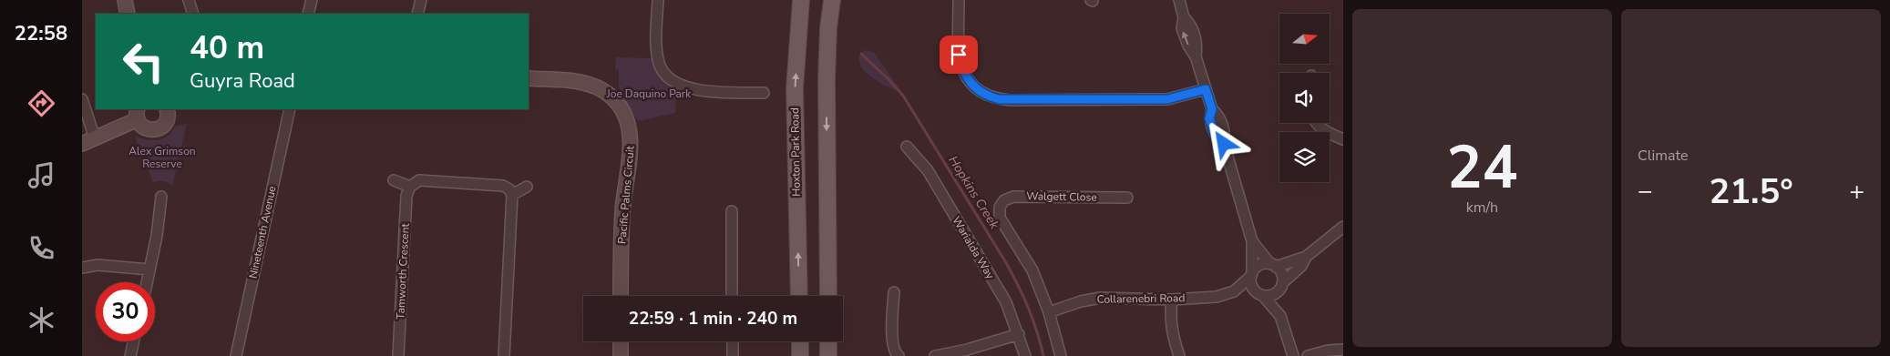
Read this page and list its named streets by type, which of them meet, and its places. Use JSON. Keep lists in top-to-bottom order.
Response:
{
  "streets": {
    "main road": ["Hoxton Park Road"],
    "street": [
      "Pacific Palms Circuit",
      "Walgett Close",
      "Nineteenth Avenue",
      "Warialda Way",
      "Tamworth Crescent",
      "Collarenebri Road"
    ]
  },
  "crossings": [
    ["Walgett Close", "Collarenebri Road"]
  ],
  "water": ["Hopkins Creek"],
  "parks": ["Joe Daquino Park", "Alex Grimson Reserve"],
  "north": "right",
  "page": {
    "tabs": "22:58",
    "tile": [
      ["24", "km/h"],
      "Climate"
    ],
    "turn": ["40 m", "Guyra Road"],
    "heat": ["−", "21.5°", "+"],
    "limit": "30",
    "trip": "22:59 · 1 min · 240 m"
  }
}
